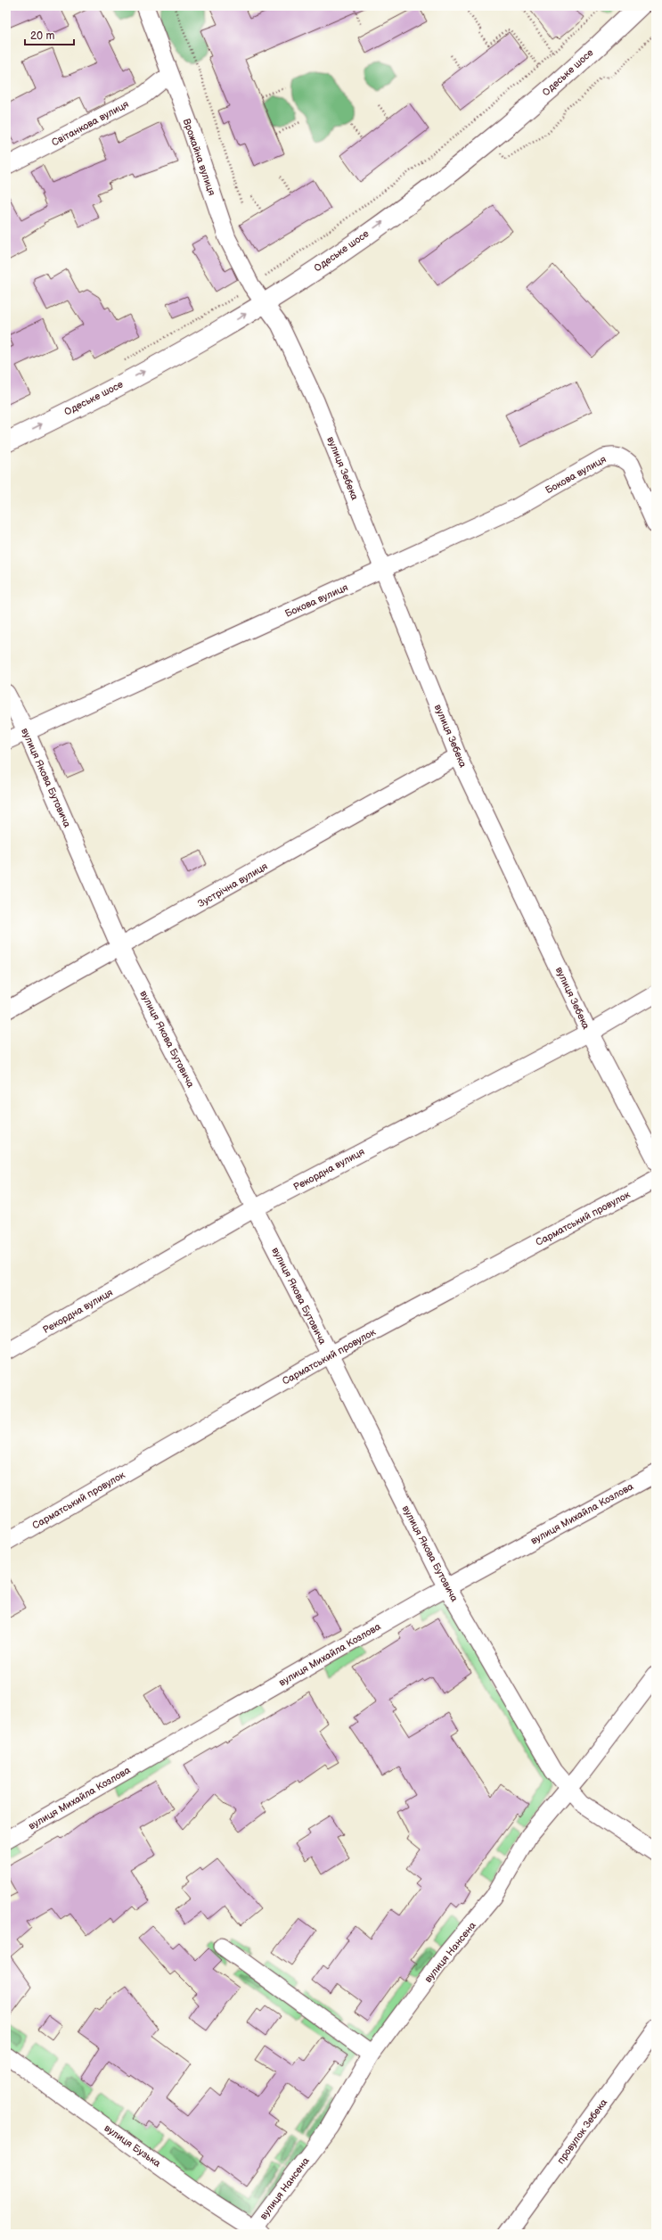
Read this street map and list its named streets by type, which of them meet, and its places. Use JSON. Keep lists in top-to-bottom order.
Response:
{
  "streets": {
    "highway": ["Одеське шосе"],
    "street": [
      "Світанкова вулиця",
      "Врожайна вулиця",
      "вулиця Зебека",
      "Бокова вулиця",
      "вулиця Якова Бутовича",
      "Зустрічна вулиця",
      "Рекордна вулиця",
      "Сарматський провулок",
      "вулиця Михайла Козлова",
      "вулиця Нансена",
      "провулок Зебека",
      "вулиця Бузька"
    ]
  },
  "crossings": [
    ["Одеське шосе", "Врожайна вулиця"],
    ["Одеське шосе", "вулиця Зебека"],
    ["Світанкова вулиця", "Врожайна вулиця"],
    ["Врожайна вулиця", "вулиця Зебека"],
    ["вулиця Зебека", "Бокова вулиця"],
    ["вулиця Зебека", "Зустрічна вулиця"],
    ["вулиця Зебека", "Рекордна вулиця"],
    ["Бокова вулиця", "вулиця Якова Бутовича"],
    ["вулиця Якова Бутовича", "Зустрічна вулиця"],
    ["вулиця Якова Бутовича", "Рекордна вулиця"],
    ["вулиця Якова Бутовича", "Сарматський провулок"],
    ["вулиця Якова Бутовича", "вулиця Михайла Козлова"],
    ["вулиця Якова Бутовича", "вулиця Нансена"],
    ["вулиця Нансена", "вулиця Бузька"]
  ],
  "one_way": ["Одеське шосе"],
  "scale_bar": "20 m"
}
